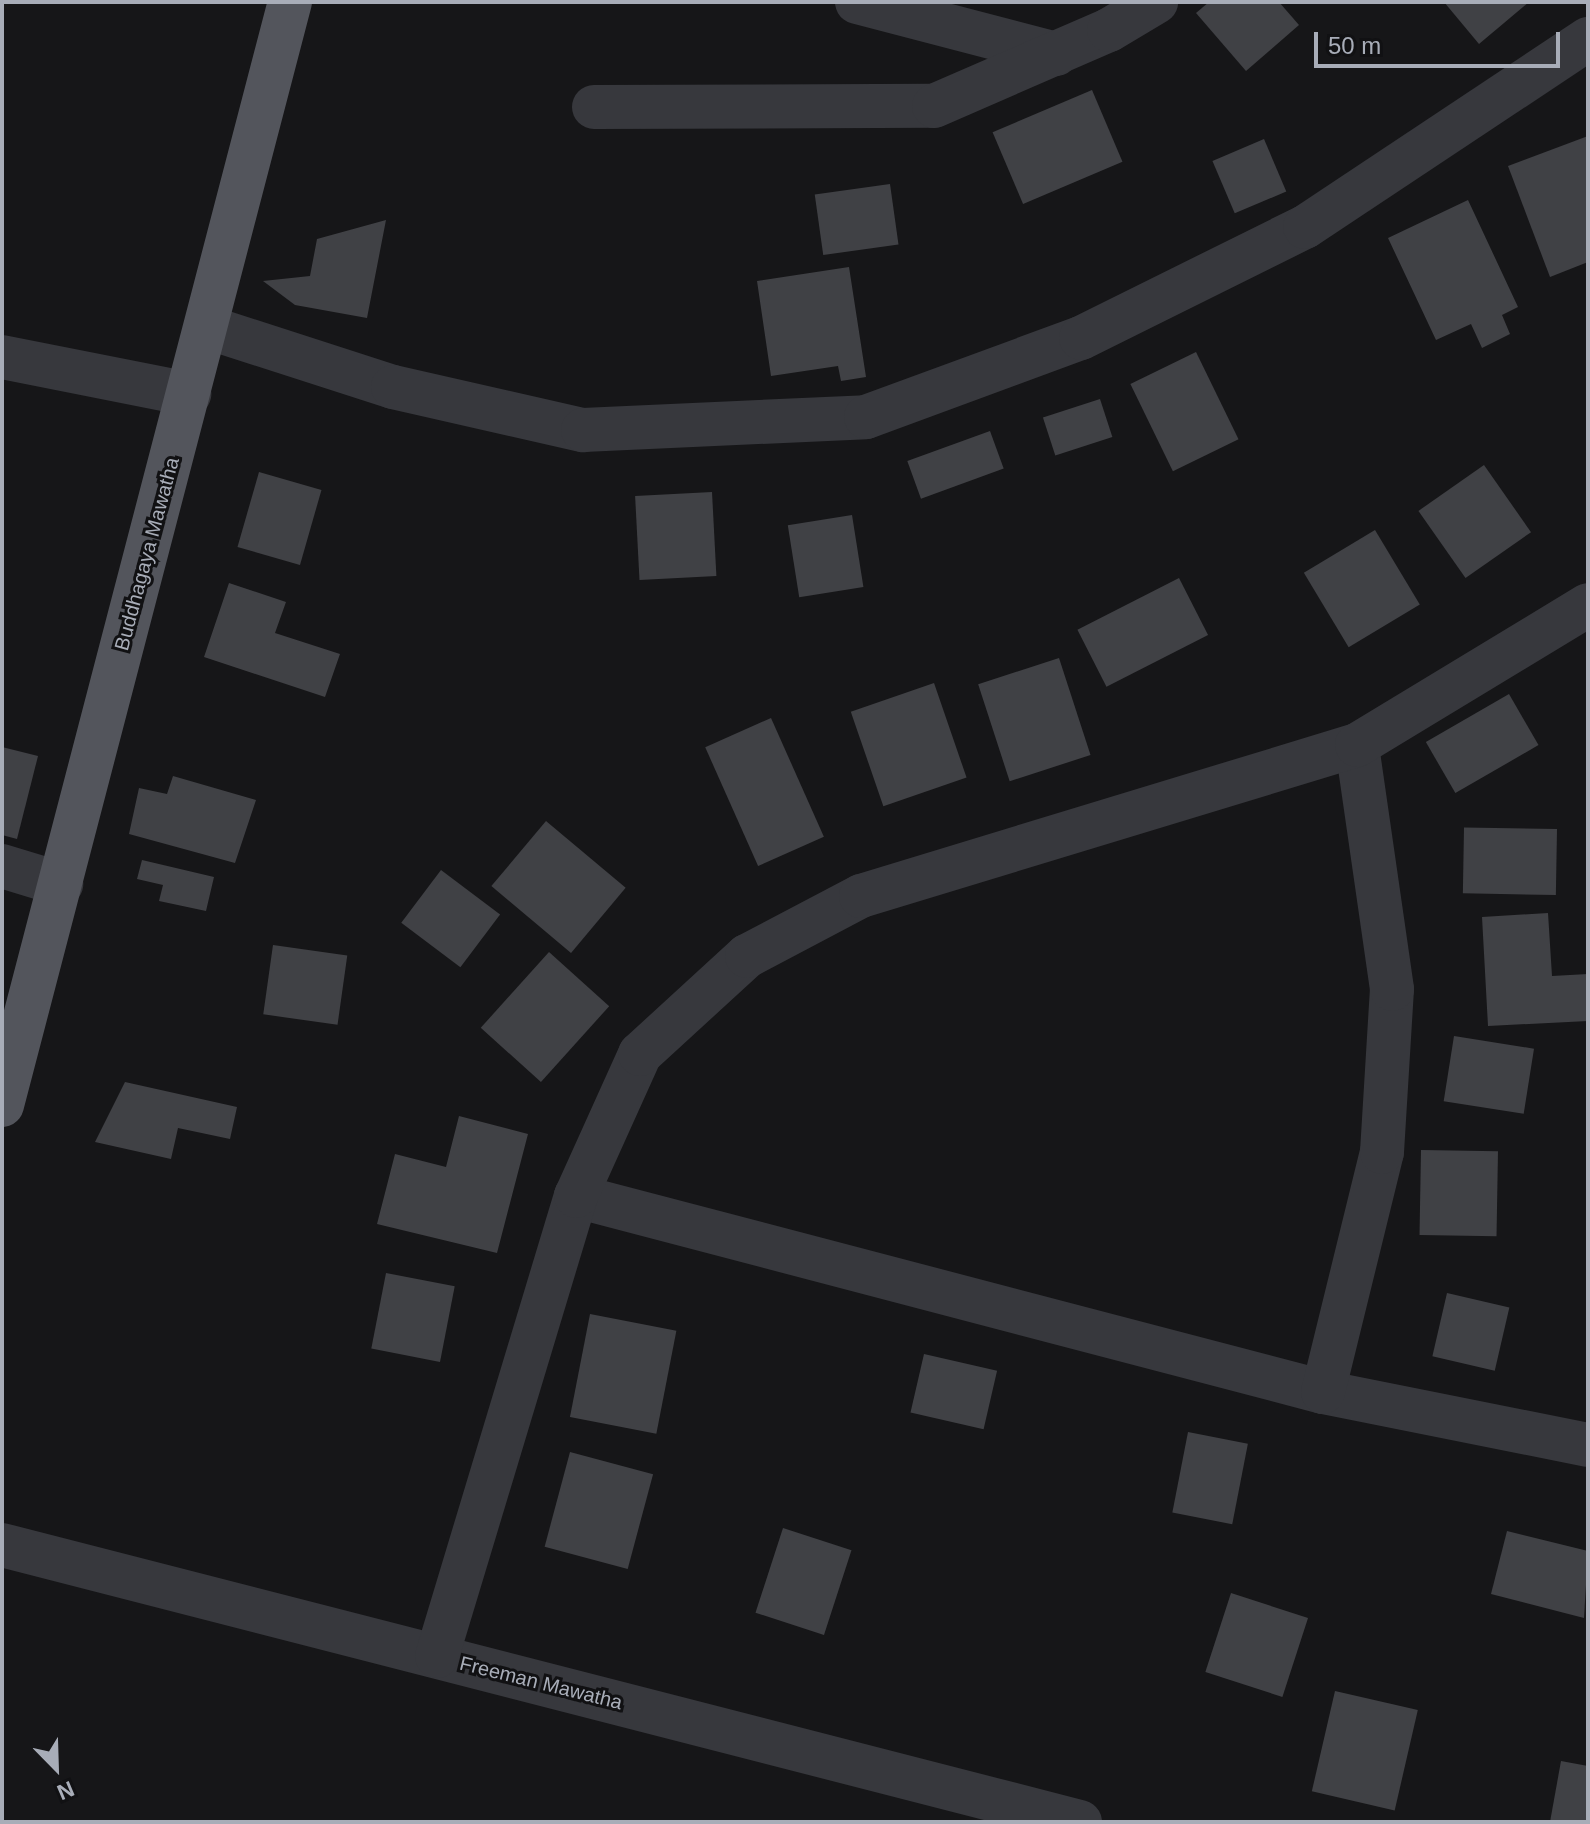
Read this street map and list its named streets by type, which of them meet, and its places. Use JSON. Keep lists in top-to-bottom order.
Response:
{
  "streets": {
    "main road": ["Buddhagaya Mawatha"],
    "street": ["Freeman Mawatha"]
  },
  "scale_bar": "50 m",
  "north": "bottom right"
}
